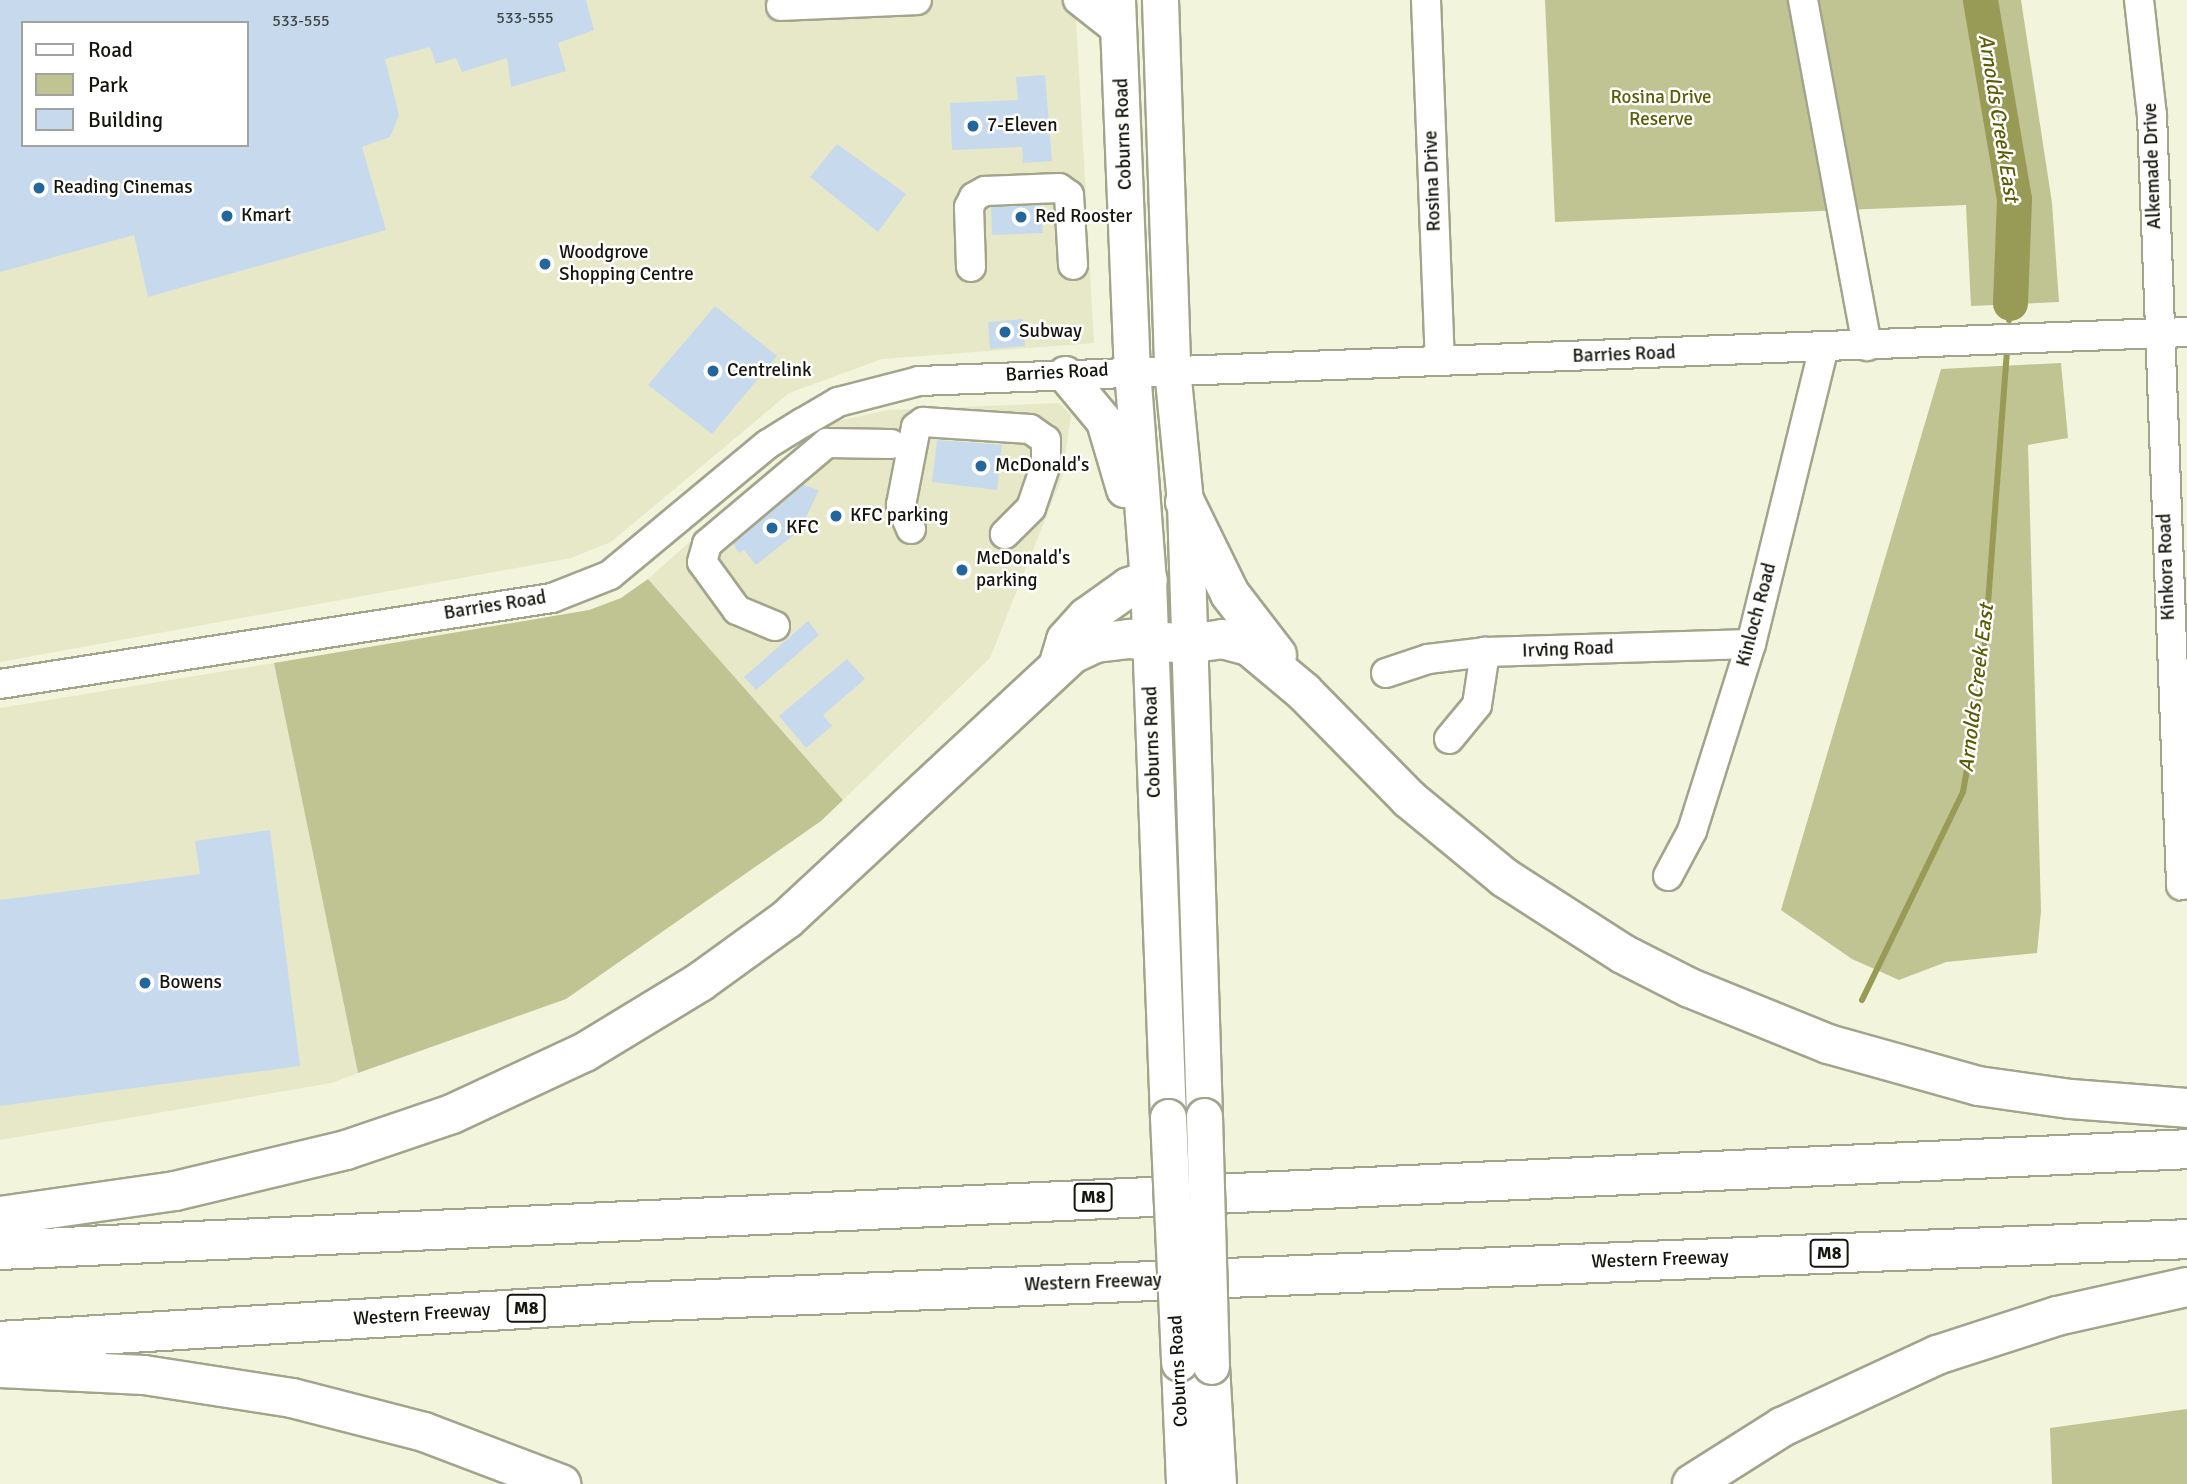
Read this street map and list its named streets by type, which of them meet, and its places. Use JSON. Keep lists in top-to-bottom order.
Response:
{
  "streets": {
    "highway": ["M8", "Western Freeway"],
    "main road": ["Coburns Road"],
    "street": [
      "Alkemade Drive",
      "Rosina Drive",
      "Barries Road",
      "Kinkora Road",
      "Kinloch Road",
      "Irving Road"
    ]
  },
  "crossings": [
    ["Coburns Road", "Barries Road"],
    ["Alkemade Drive", "Barries Road"],
    ["Alkemade Drive", "Kinkora Road"],
    ["Rosina Drive", "Barries Road"],
    ["Barries Road", "Kinkora Road"],
    ["Barries Road", "Kinloch Road"],
    ["Kinloch Road", "Irving Road"]
  ],
  "water": ["Arnolds Creek East"],
  "parks": ["Rosina Drive Reserve"],
  "places": [
    "7-Eleven",
    "Reading Cinemas",
    "Kmart",
    "Red Rooster",
    "Woodgrove Shopping Centre",
    "Subway",
    "Centrelink",
    "McDonald's",
    "KFC parking",
    "KFC",
    "McDonald's parking",
    "Bowens"
  ],
  "house_numbers": ["533-555", "533-555"],
  "legend": ["Road", "Park", "Building"]
}
